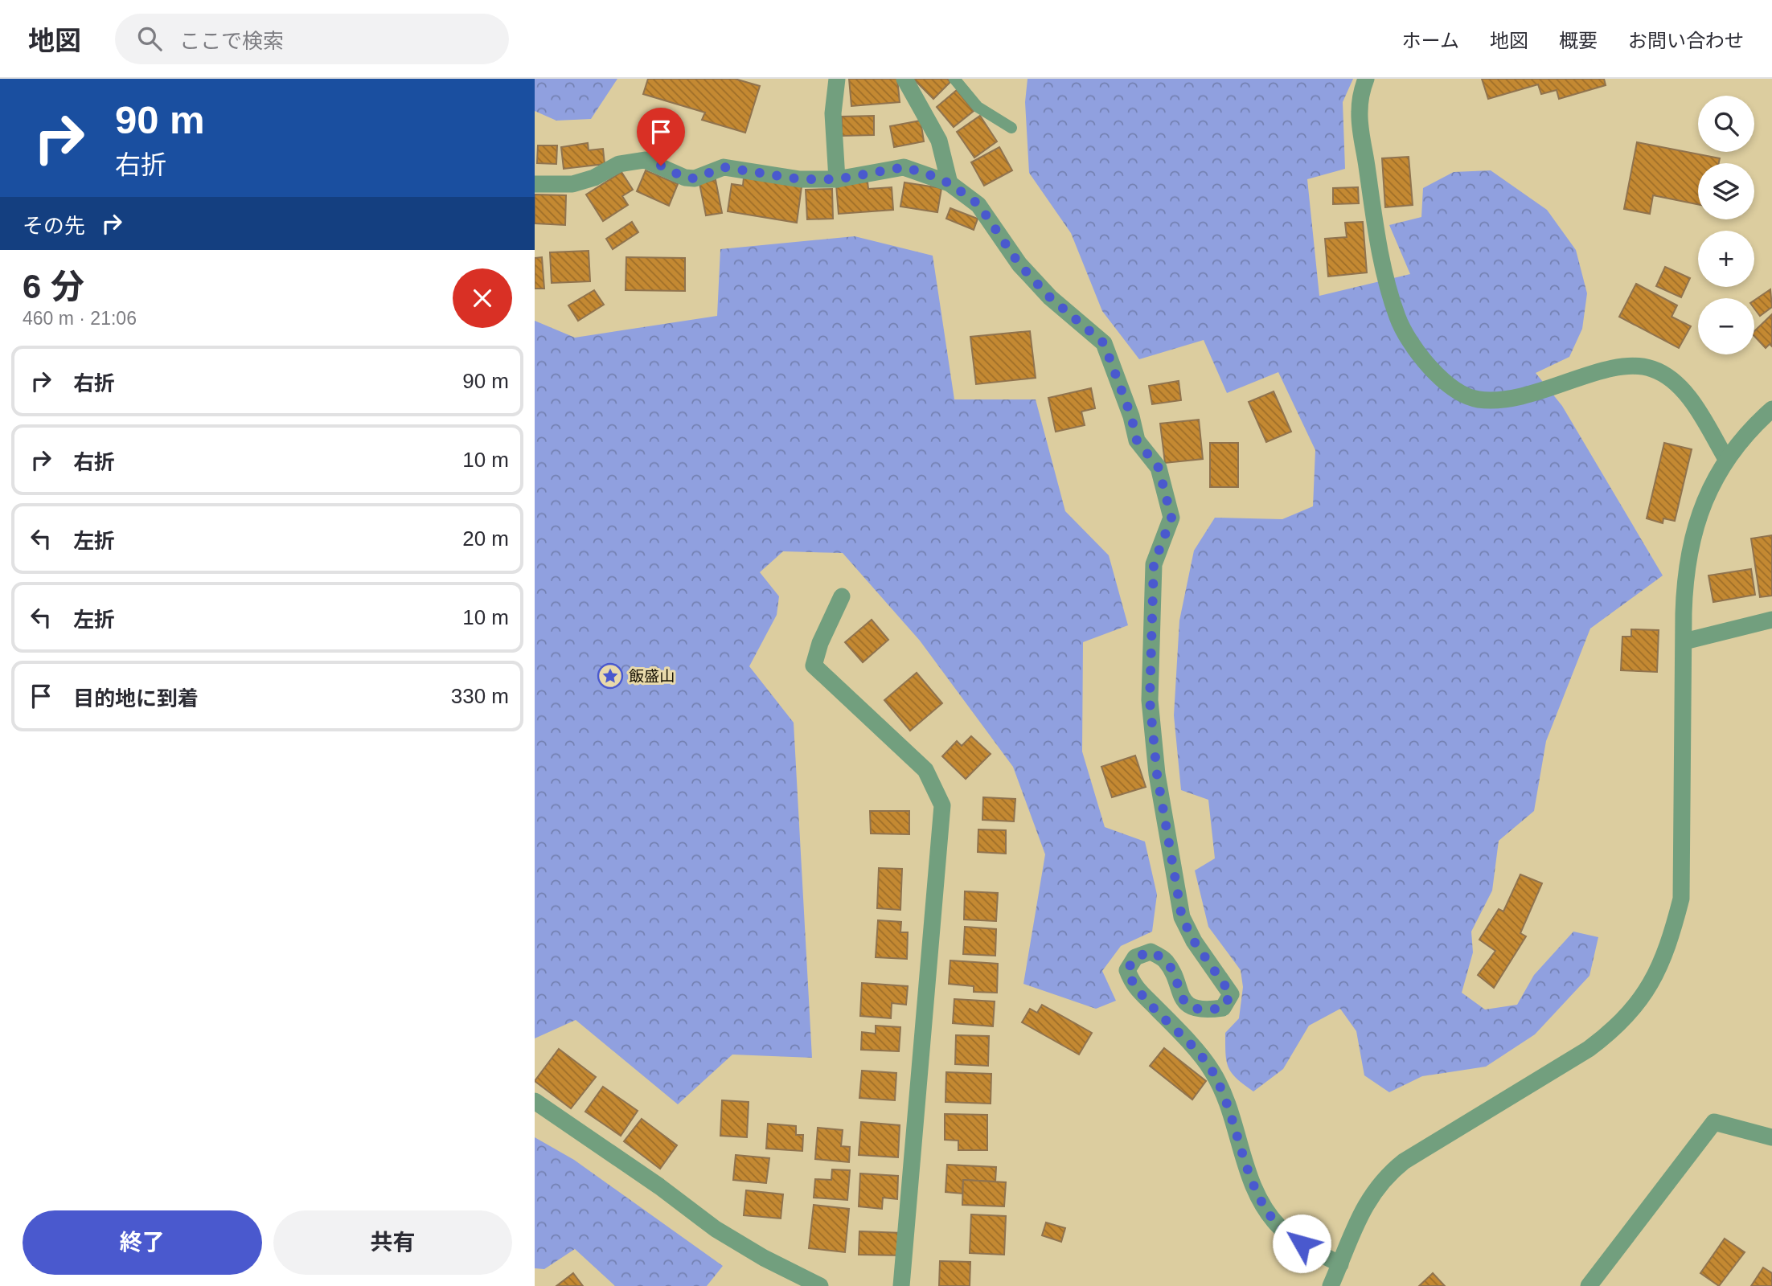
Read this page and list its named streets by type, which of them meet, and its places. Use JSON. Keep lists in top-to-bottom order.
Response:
{
  "places": {
    "place": ["飯盛山"]
  },
  "page": {
    "header": "地図",
    "search": "ここで検索",
    "nav": [
      "ホーム",
      "地図",
      "概要",
      "お問い合わせ"
    ],
    "turn": ["90 m", "右折"],
    "map_buttons": ["+", "−"],
    "then": "その先",
    "heading": ["6 分", "460 m · 21:06"],
    "list": [
      {
        "name": "右折",
        "value": "90 m"
      },
      {
        "name": "右折",
        "value": "10 m"
      },
      {
        "name": "左折",
        "value": "20 m"
      },
      {
        "name": "左折",
        "value": "10 m"
      },
      {
        "name": "目的地に到着",
        "value": "330 m"
      }
    ],
    "buttons": ["終了", "共有"]
  }
}
